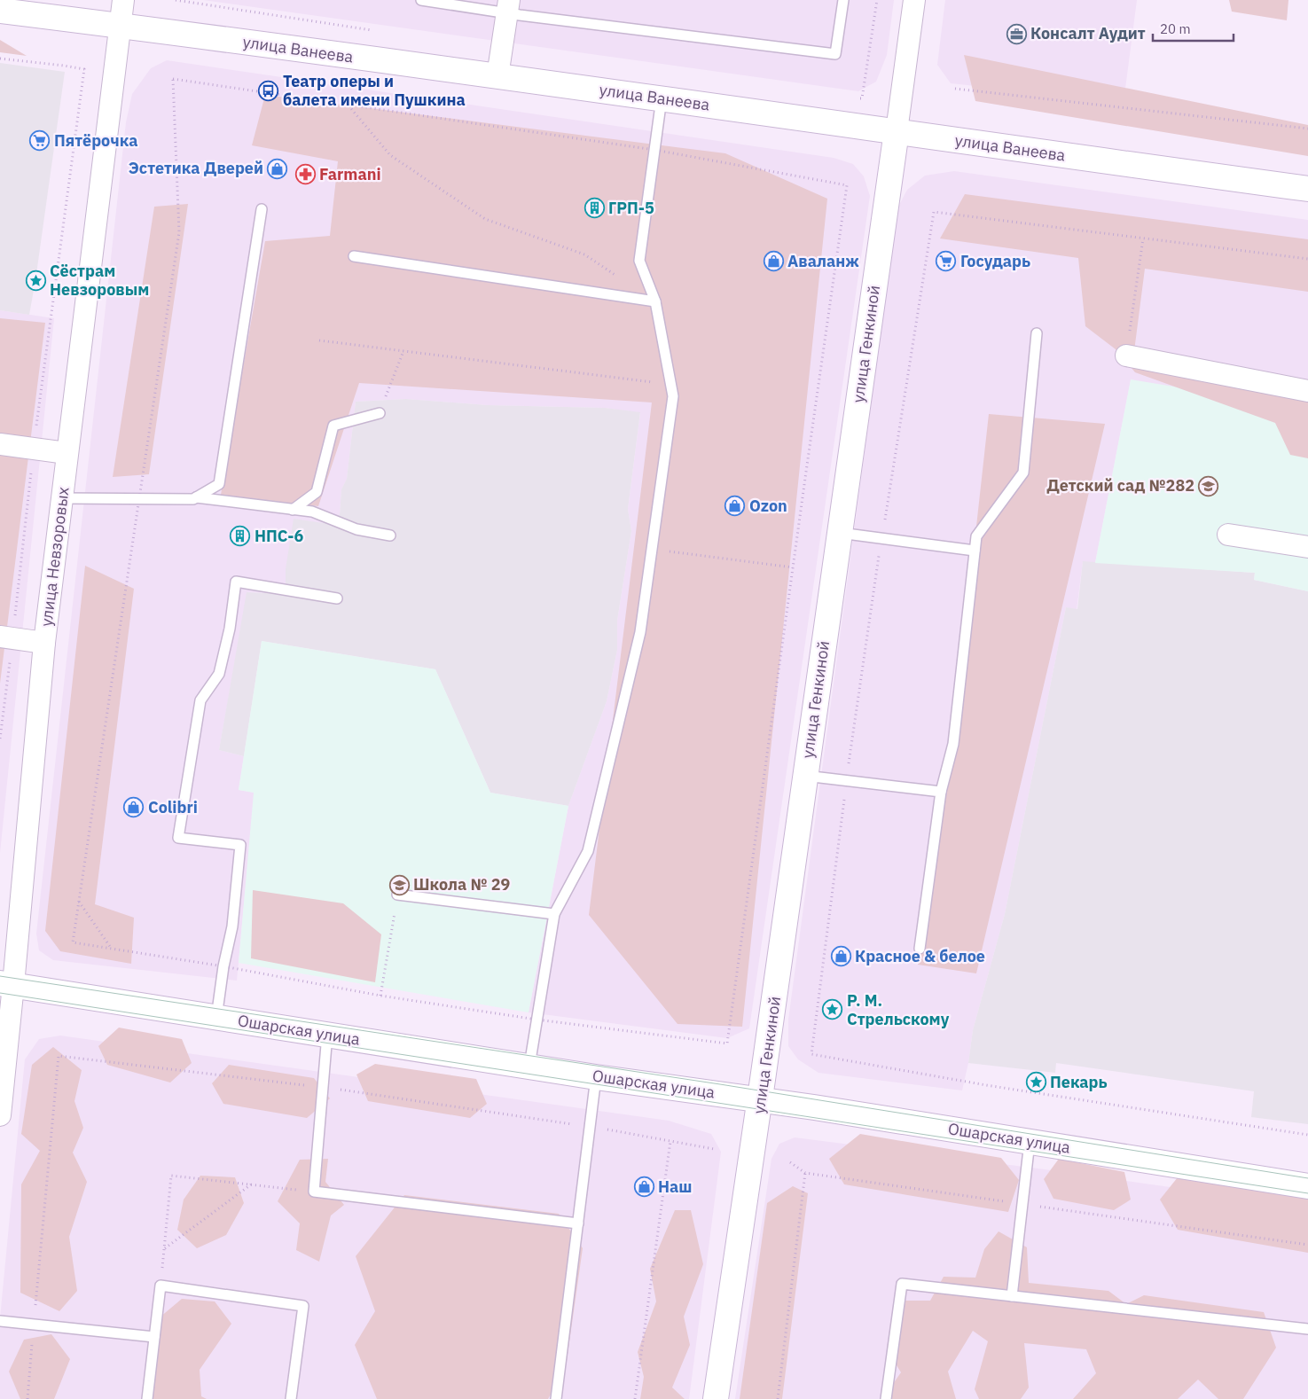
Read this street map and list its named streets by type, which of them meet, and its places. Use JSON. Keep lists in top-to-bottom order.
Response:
{
  "streets": {
    "street": [
      "улица Ванеева",
      "улица Генкиной",
      "улица Невзоровых",
      "Ошарская улица"
    ]
  },
  "crossings": [
    ["улица Ванеева", "улица Генкиной"],
    ["улица Ванеева", "улица Невзоровых"],
    ["улица Генкиной", "Ошарская улица"],
    ["улица Невзоровых", "Ошарская улица"]
  ],
  "places": {
    "office": ["Консалт Аудит"],
    "bus stop": ["Театр оперы и балета имени Пушкина"],
    "supermarket": ["Пятёрочка", "Государь"],
    "shop": [
      "Эстетика Дверей",
      "Аваланж",
      "Ozon",
      "Colibri",
      "Красное & белое",
      "Наш"
    ],
    "pharmacy": ["Farmani"],
    "building": ["ГРП-5", "НПС-6"],
    "place": ["Сёстрам Невзоровым", "Р. М. Стрельскому", "Пекарь"],
    "school or university": ["Детский сад №282", "Школа № 29"]
  },
  "scale_bar": "20 m"
}
